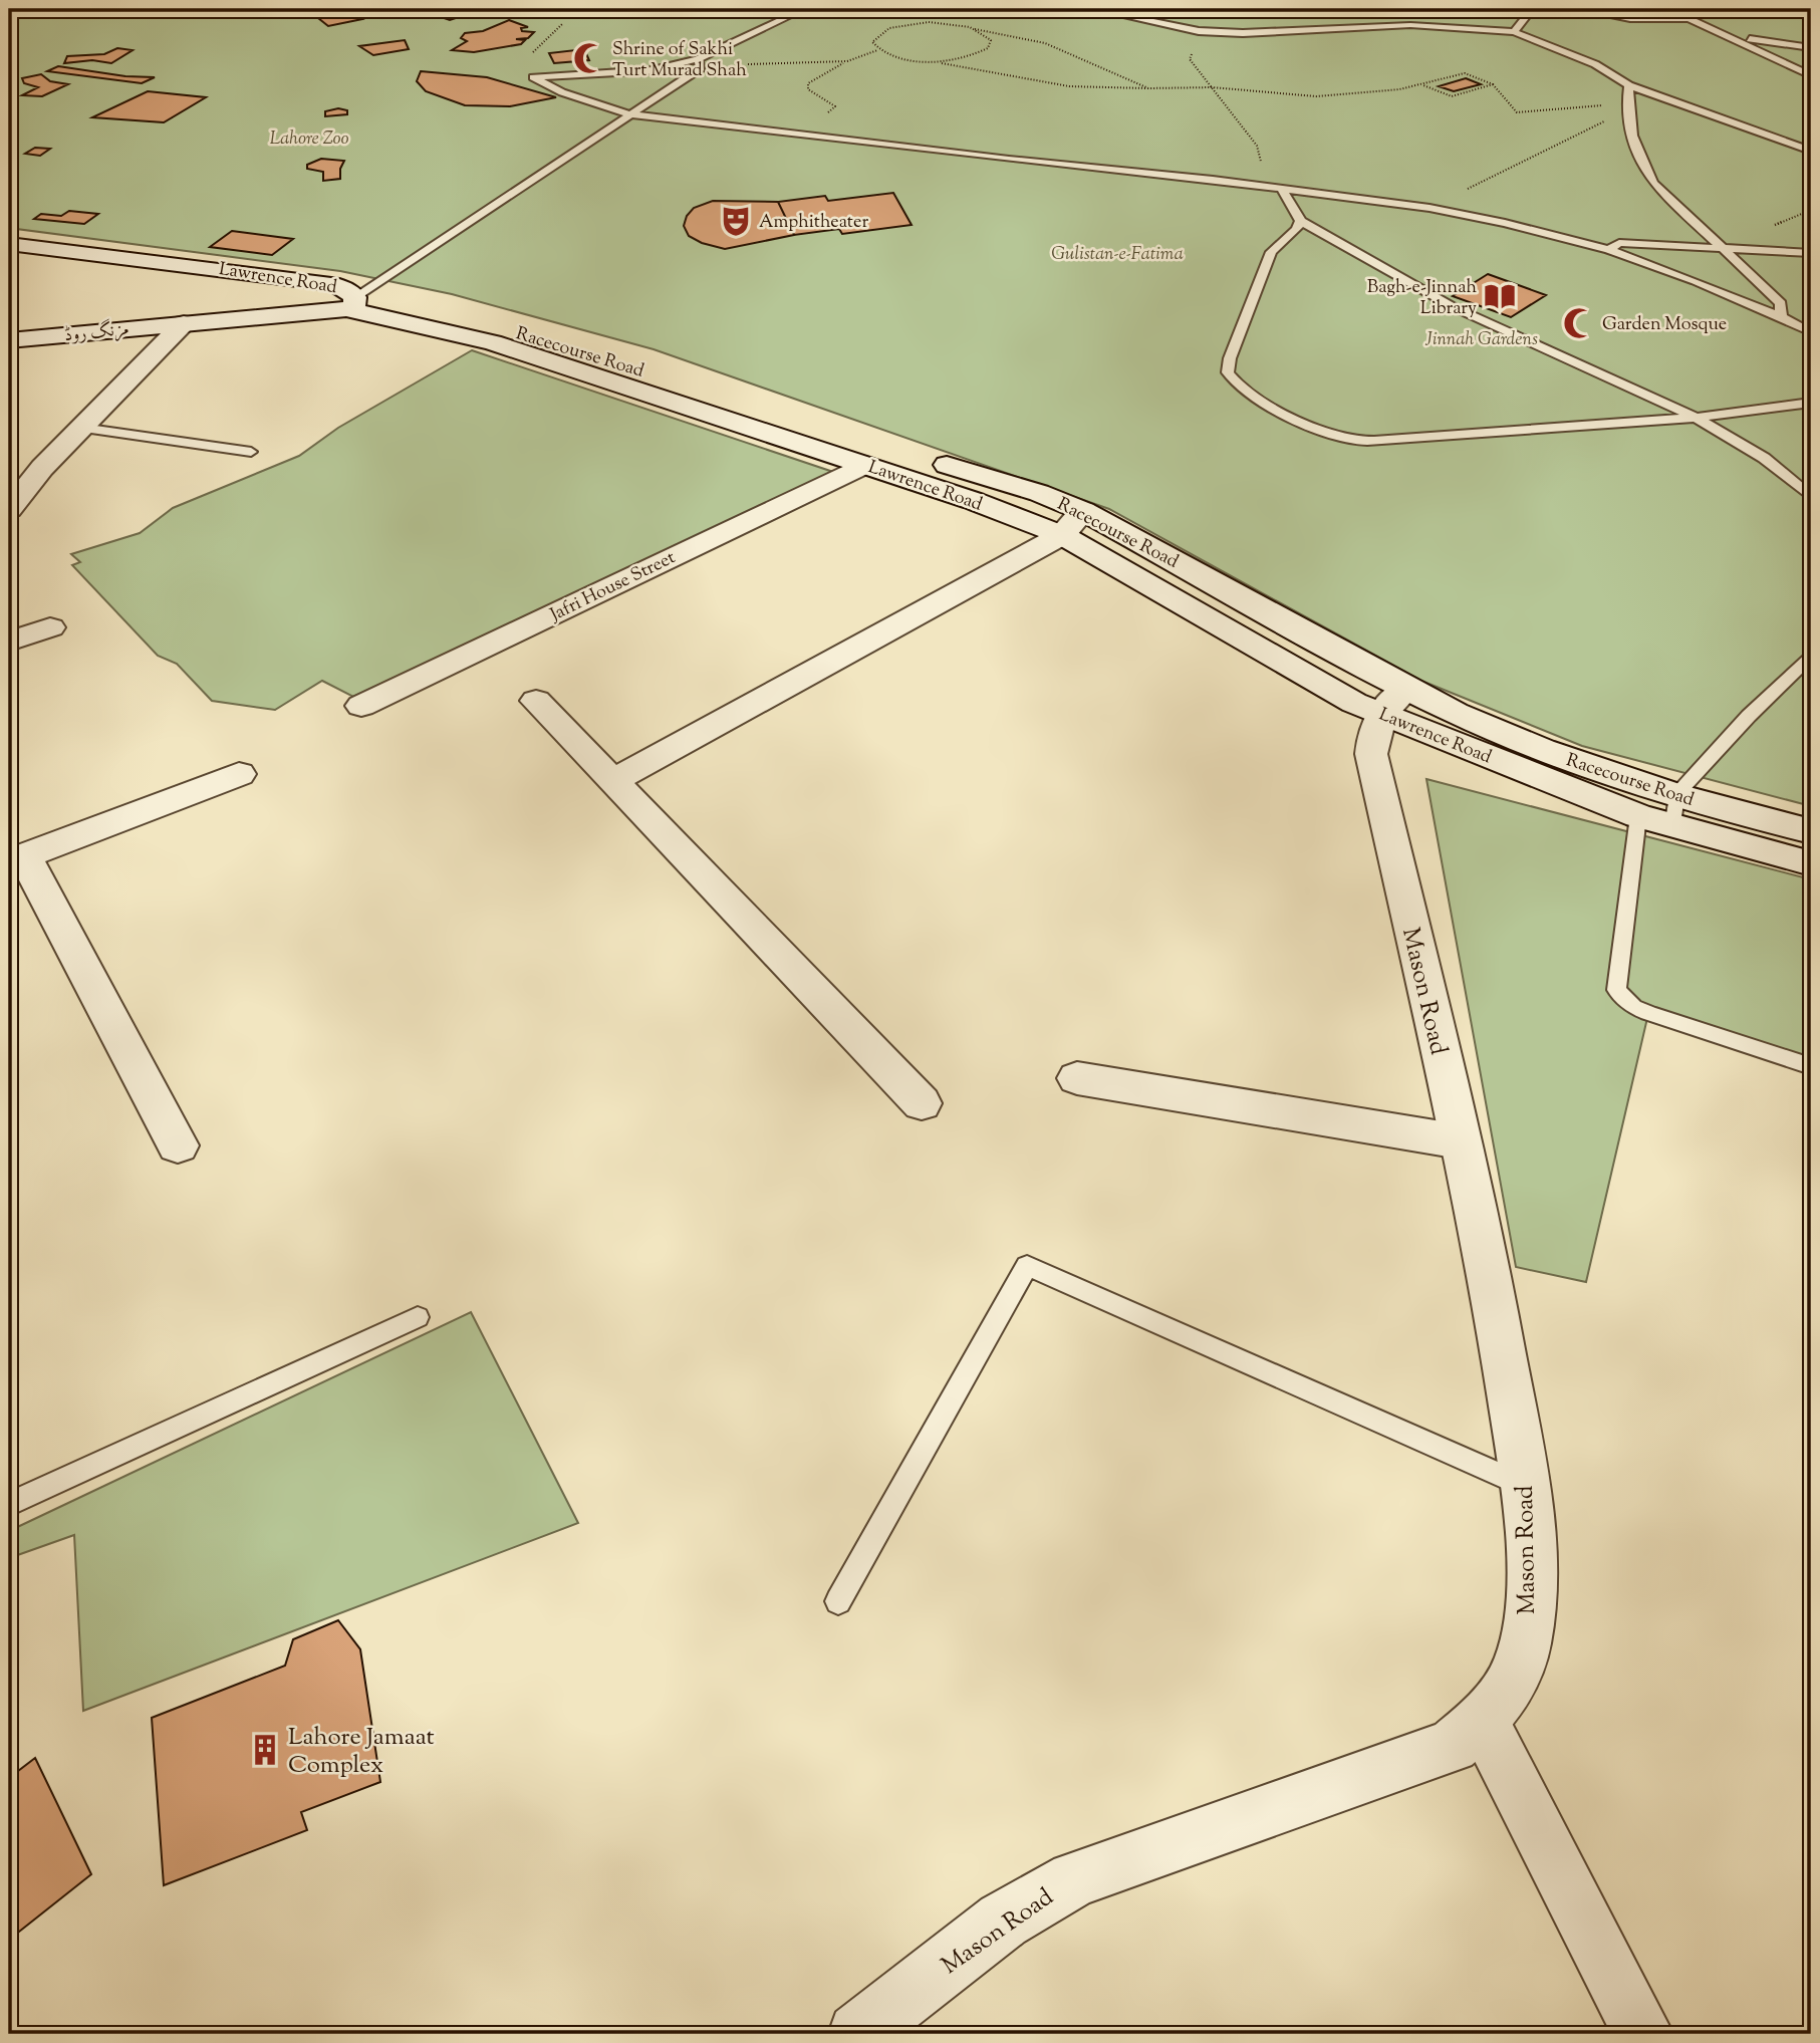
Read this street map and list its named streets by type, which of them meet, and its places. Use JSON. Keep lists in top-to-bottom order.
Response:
{
  "streets": {
    "main road": [
      "Lawrence Road",
      "مزنگ روڈ",
      "Racecourse Road",
      "Jafri House Street",
      "Mason Road"
    ]
  },
  "crossings": [
    ["Lawrence Road", "مزنگ روڈ"],
    ["Lawrence Road", "Racecourse Road"],
    ["Lawrence Road", "Jafri House Street"],
    ["Lawrence Road", "Mason Road"],
    ["مزنگ روڈ", "Racecourse Road"],
    ["Racecourse Road", "Mason Road"]
  ],
  "parks": ["Lahore Zoo", "Gulistan-e-Fatima", "Jinnah Gardens"],
  "places": {
    "mosque": ["Shrine of Sakhi Turt Murad Shah", "Garden Mosque"],
    "theatre": ["Amphitheater"],
    "library": ["Bagh-e-Jinnah Library"],
    "building": ["Lahore Jamaat Complex"]
  }
}
